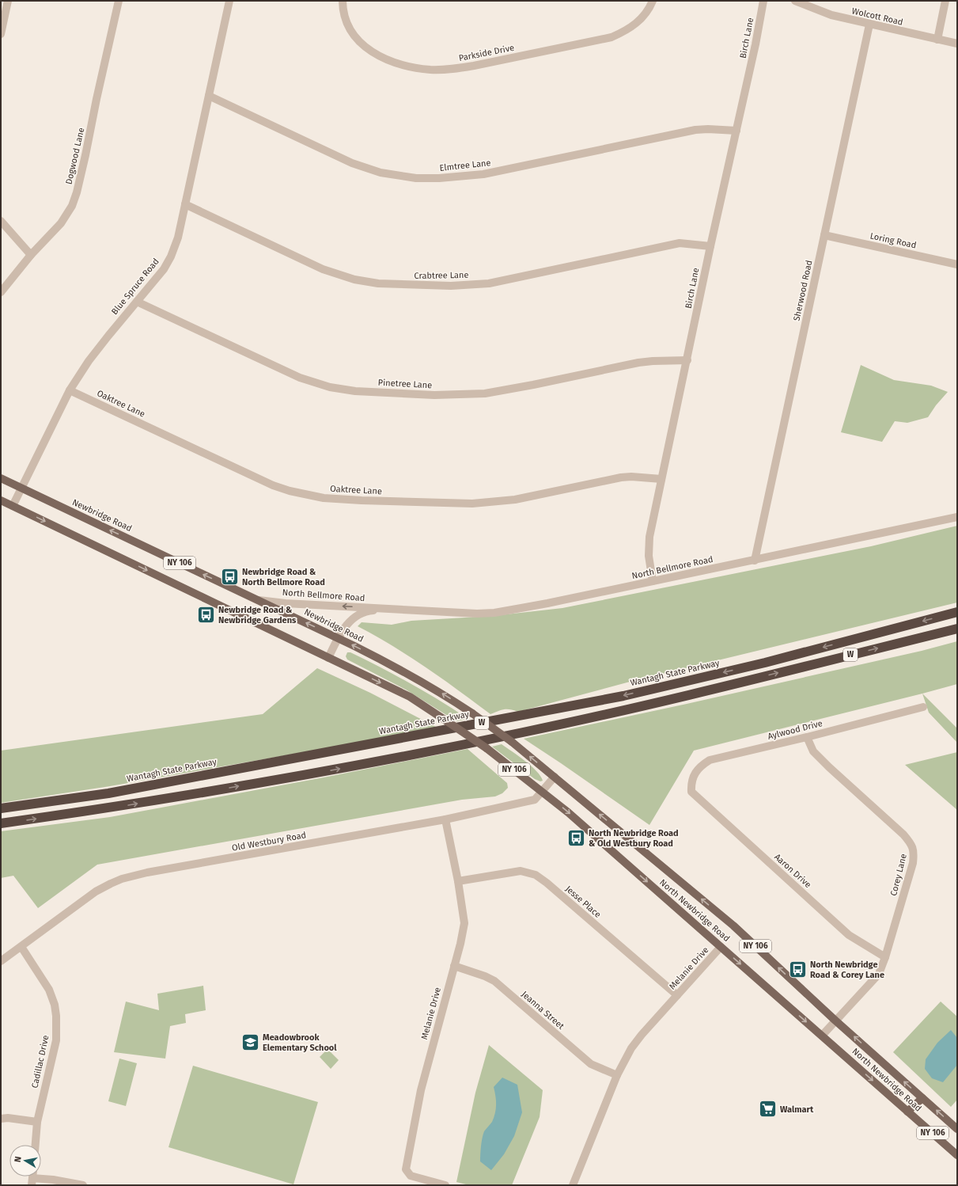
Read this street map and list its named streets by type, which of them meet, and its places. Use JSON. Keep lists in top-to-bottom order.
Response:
{
  "streets": {
    "highway": ["W", "Wantagh State Parkway"],
    "main road": ["Newbridge Road", "NY 106", "North Newbridge Road"],
    "street": [
      "Wolcott Road",
      "Birch Lane",
      "Parkside Drive",
      "Dogwood Lane",
      "Elmtree Lane",
      "Loring Road",
      "Crabtree Lane",
      "Blue Spruce Road",
      "Sherwood Road",
      "Pinetree Lane",
      "Oaktree Lane",
      "North Bellmore Road",
      "Aylwood Drive",
      "Old Westbury Road",
      "Aaron Drive",
      "Corey Lane",
      "Jesse Place",
      "Melanie Drive",
      "Jeanna Street",
      "Cadillac Drive"
    ]
  },
  "crossings": [
    ["Wolcott Road", "Sherwood Road"],
    ["Birch Lane", "Elmtree Lane"],
    ["Birch Lane", "Crabtree Lane"],
    ["Birch Lane", "Pinetree Lane"],
    ["Birch Lane", "Oaktree Lane"],
    ["Birch Lane", "North Bellmore Road"],
    ["Elmtree Lane", "Blue Spruce Road"],
    ["Loring Road", "Sherwood Road"],
    ["Crabtree Lane", "Blue Spruce Road"],
    ["Blue Spruce Road", "Pinetree Lane"],
    ["Blue Spruce Road", "Oaktree Lane"],
    ["Blue Spruce Road", "Newbridge Road"],
    ["Blue Spruce Road", "NY 106"],
    ["Sherwood Road", "North Bellmore Road"],
    ["Newbridge Road", "North Bellmore Road"],
    ["Newbridge Road", "North Newbridge Road"],
    ["NY 106", "North Bellmore Road"],
    ["NY 106", "North Newbridge Road"],
    ["North Bellmore Road", "North Newbridge Road"],
    ["Aylwood Drive", "Aaron Drive"],
    ["Aylwood Drive", "Corey Lane"],
    ["Old Westbury Road", "North Newbridge Road"],
    ["Old Westbury Road", "Melanie Drive"],
    ["Old Westbury Road", "Cadillac Drive"],
    ["Aaron Drive", "Corey Lane"],
    ["Corey Lane", "North Newbridge Road"],
    ["Jesse Place", "Melanie Drive"],
    ["North Newbridge Road", "Melanie Drive"],
    ["Melanie Drive", "Jeanna Street"]
  ],
  "places": {
    "bus stop": [
      "Newbridge Road & North Bellmore Road",
      "Newbridge Road & Newbridge Gardens",
      "North Newbridge Road & Old Westbury Road",
      "North Newbridge Road & Corey Lane"
    ],
    "school or university": ["Meadowbrook Elementary School"],
    "supermarket": ["Walmart"]
  },
  "north": "left"
}
